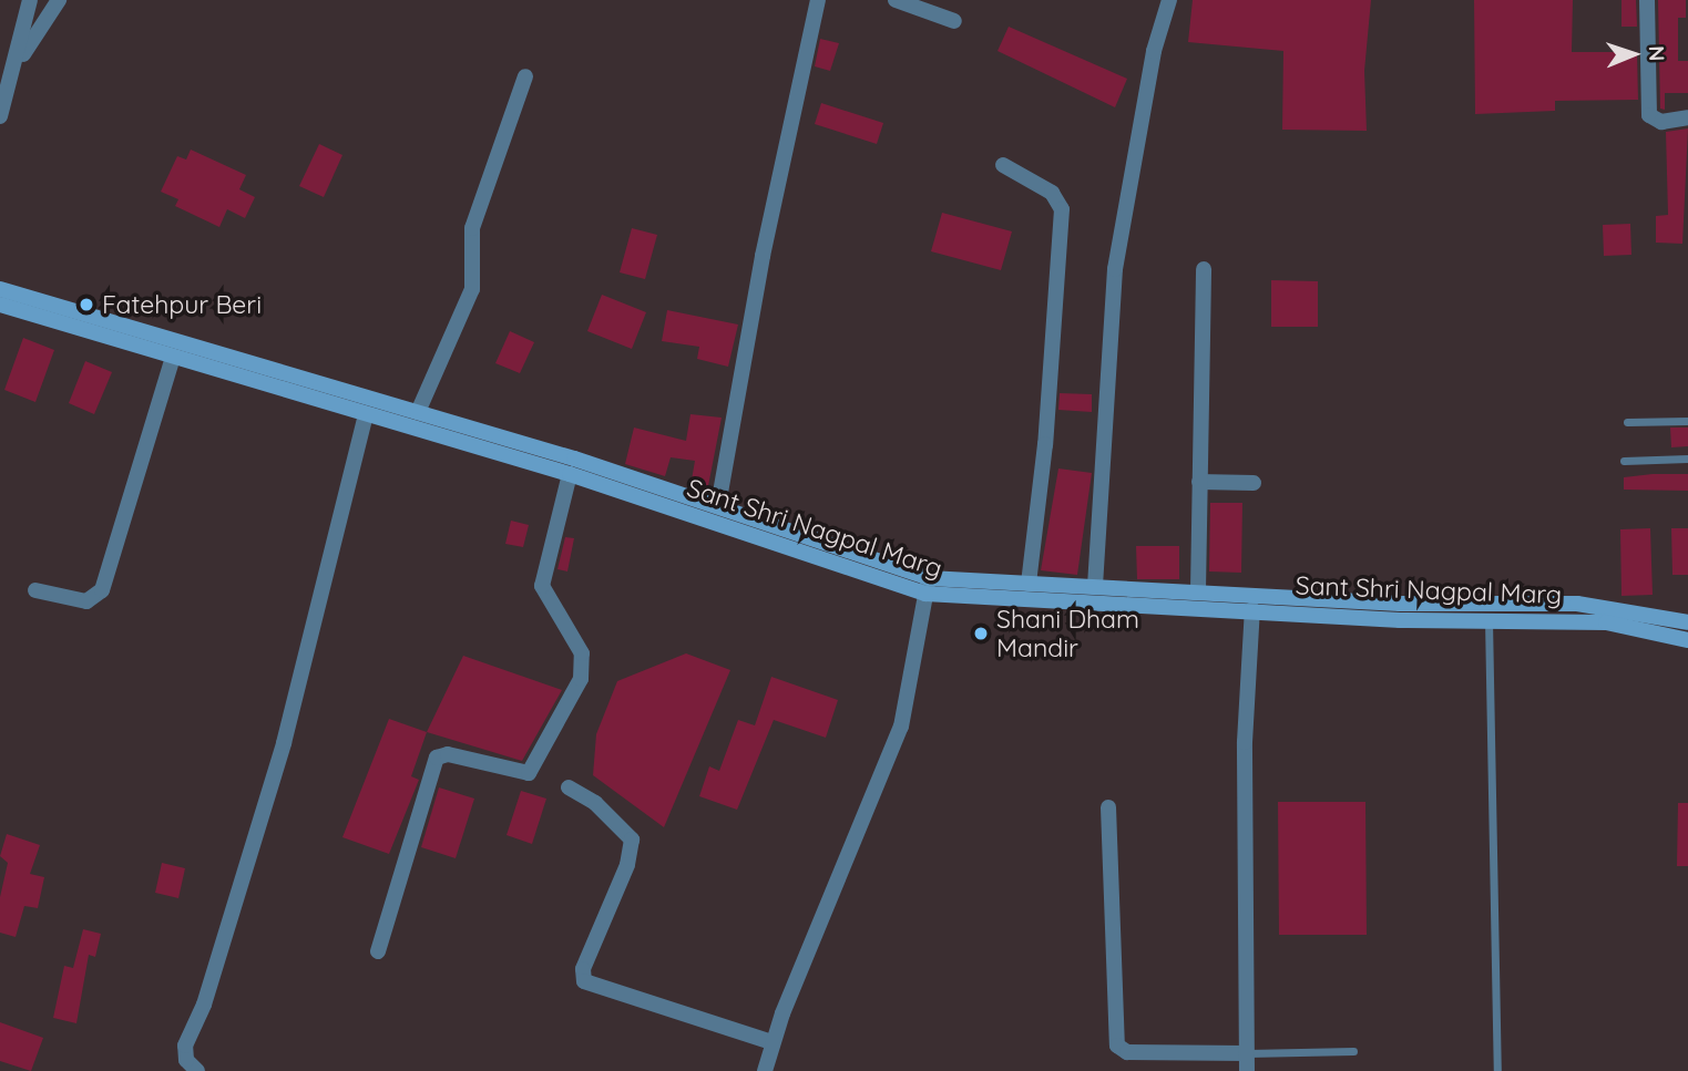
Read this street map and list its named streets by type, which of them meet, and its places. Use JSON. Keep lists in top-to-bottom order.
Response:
{
  "streets": {
    "main road": ["Sant Shri Nagpal Marg"]
  },
  "places": ["Fatehpur Beri", "Shani Dham Mandir"],
  "north": "right"
}
